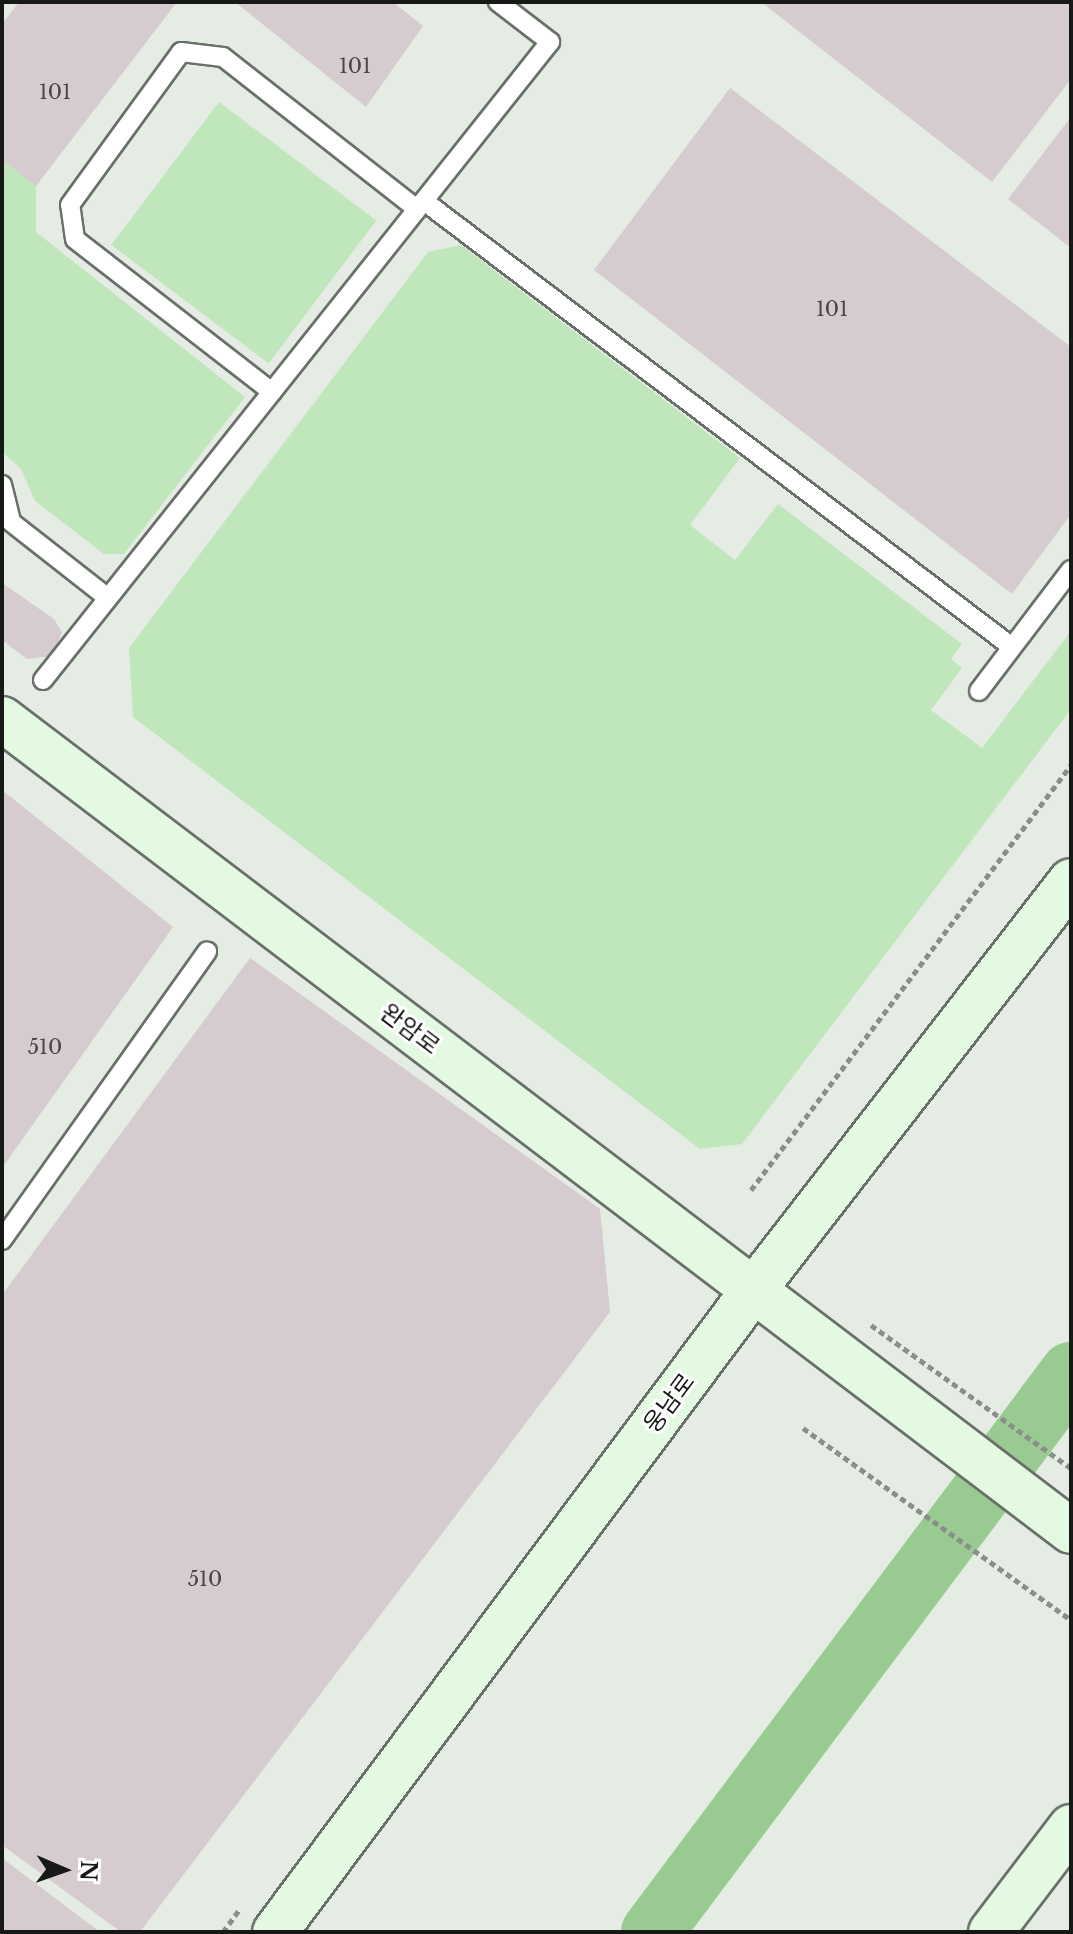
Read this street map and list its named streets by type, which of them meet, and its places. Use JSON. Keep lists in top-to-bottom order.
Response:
{
  "streets": {
    "street": ["완암로", "웅남로"]
  },
  "crossings": [
    ["완암로", "웅남로"]
  ],
  "house_numbers": [
    "101",
    "101",
    "101",
    "510",
    "510"
  ],
  "north": "right"
}
